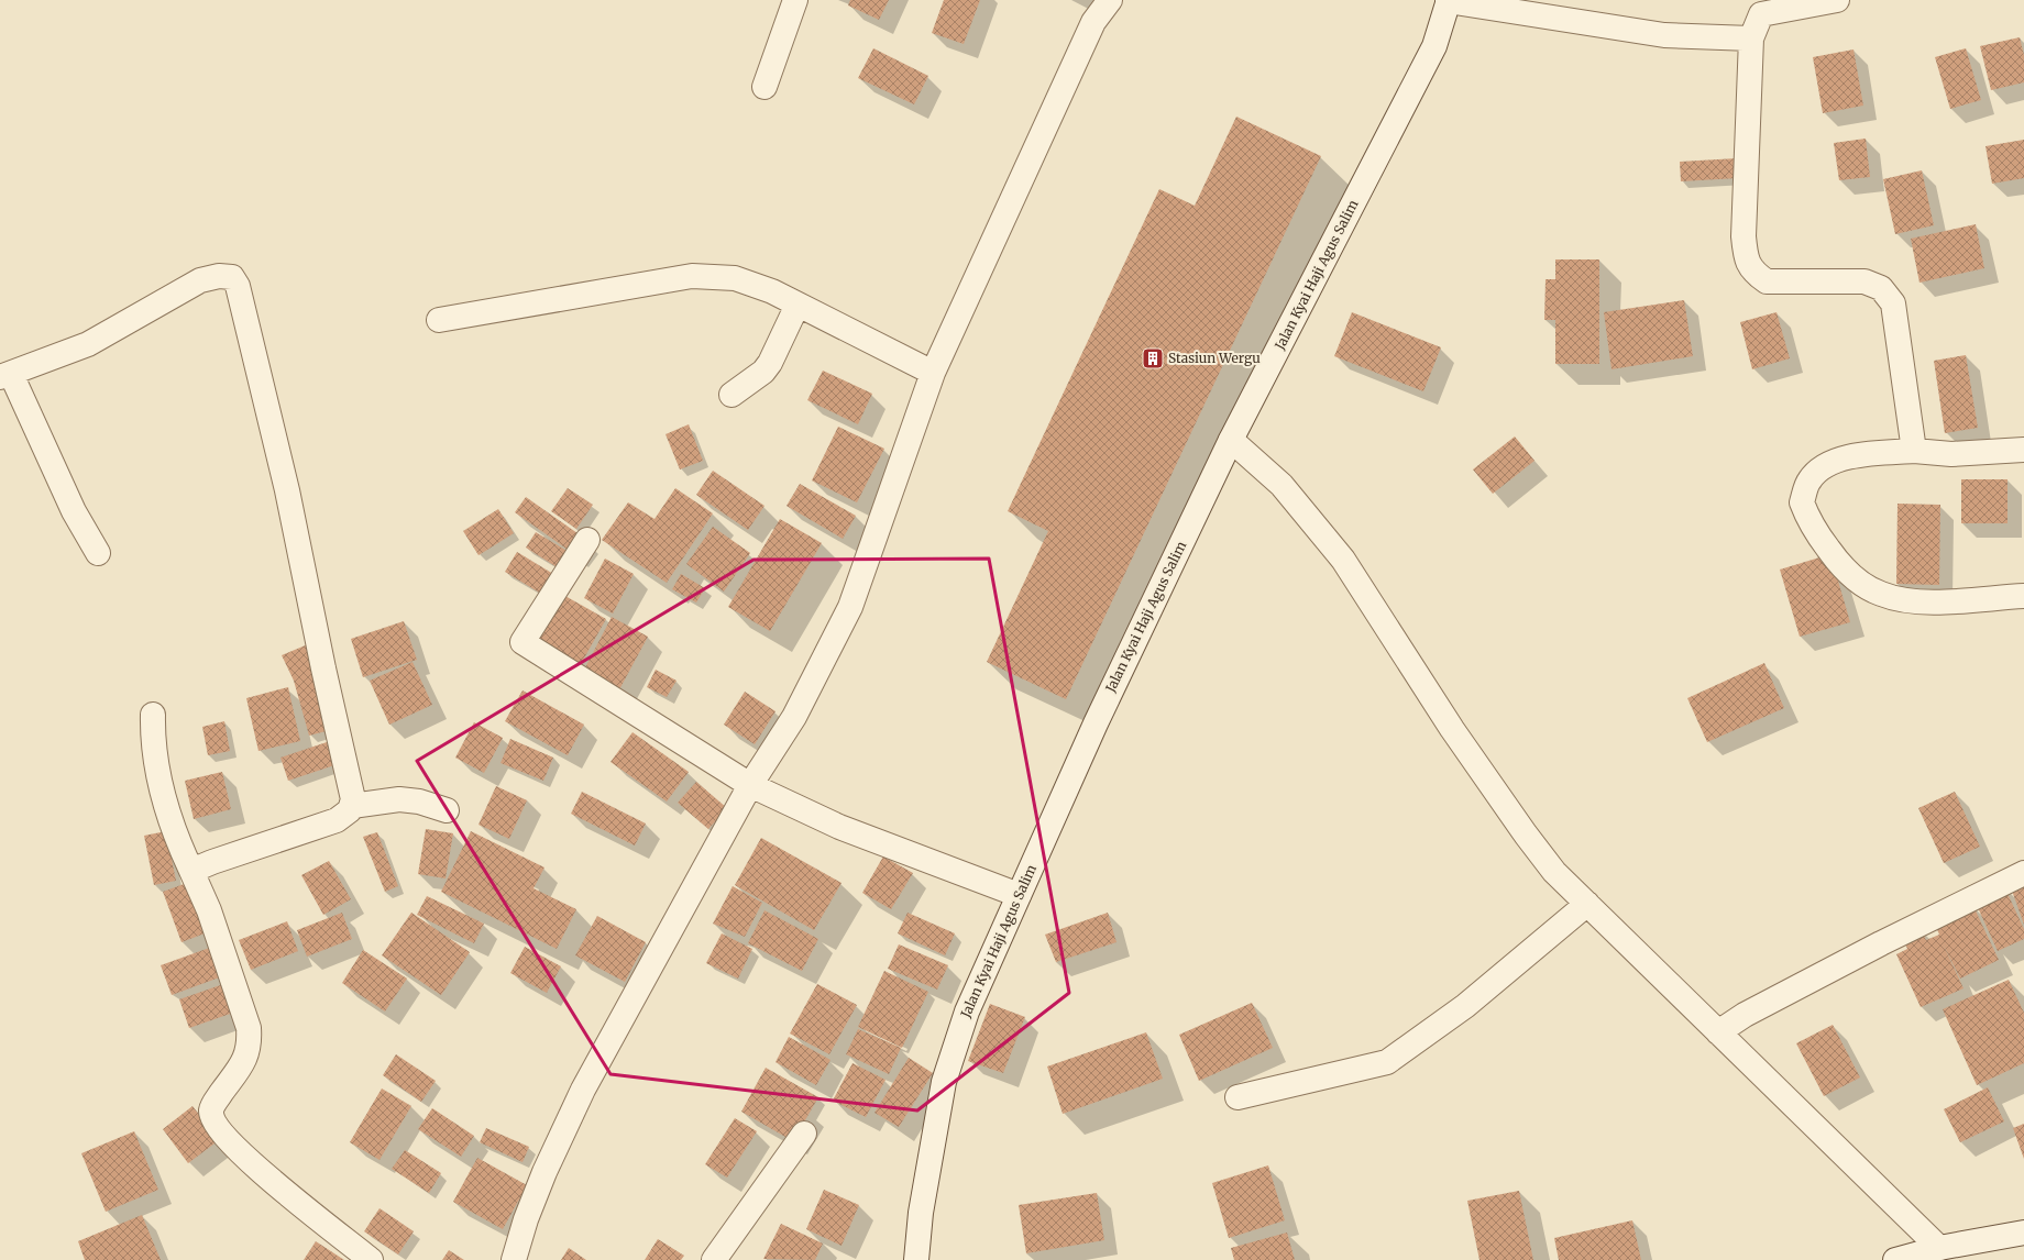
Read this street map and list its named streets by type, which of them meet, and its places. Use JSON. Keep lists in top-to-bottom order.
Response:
{
  "streets": {
    "street": ["Jalan Kyai Haji Agus Salim"]
  },
  "places": {
    "building": ["Stasiun Wergu"]
  }
}
